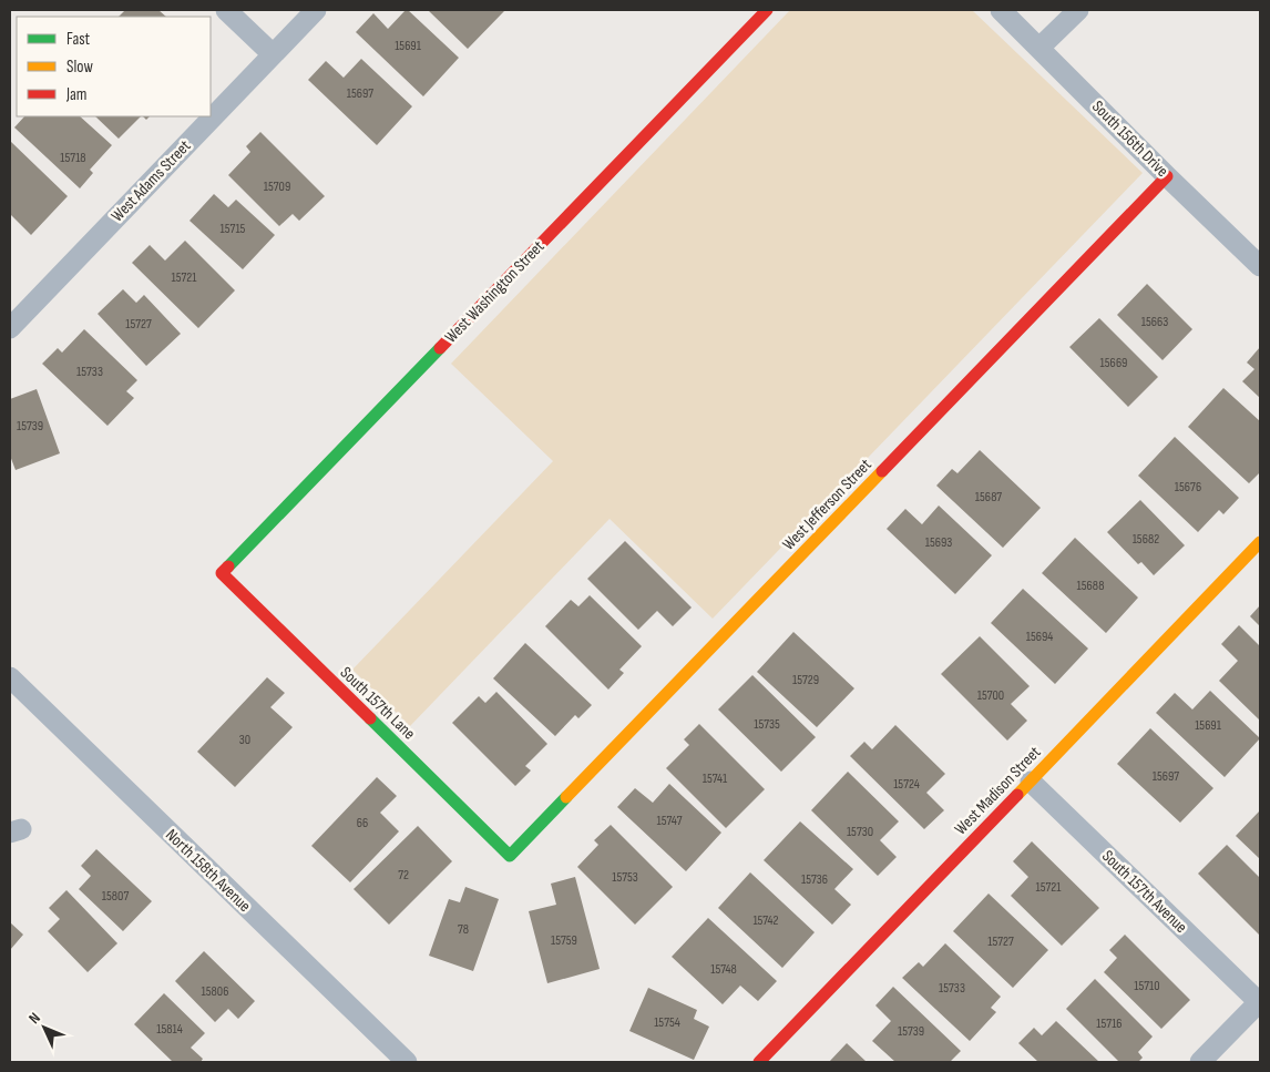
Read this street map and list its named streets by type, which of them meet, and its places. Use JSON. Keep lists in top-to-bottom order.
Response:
{
  "streets": {
    "street": [
      "South 156th Drive",
      "West Adams Street",
      "West Washington Street",
      "West Jefferson Street",
      "South 157th Lane",
      "West Madison Street",
      "North 158th Avenue",
      "South 157th Avenue"
    ]
  },
  "crossings": [
    ["South 156th Drive", "West Jefferson Street"],
    ["West Washington Street", "South 157th Lane"],
    ["West Jefferson Street", "South 157th Lane"],
    ["West Madison Street", "South 157th Avenue"]
  ],
  "house_numbers": [
    "15691",
    "15697",
    "15718",
    "15709",
    "15715",
    "15721",
    "15663",
    "15727",
    "15669",
    "15733",
    "15739",
    "15676",
    "15687",
    "15682",
    "15693",
    "15688",
    "15694",
    "15729",
    "15700",
    "15735",
    "15691",
    "30",
    "15697",
    "15741",
    "15724",
    "15747",
    "66",
    "15730",
    "72",
    "15753",
    "15736",
    "15721",
    "15807",
    "15742",
    "78",
    "15759",
    "15727",
    "15748",
    "15710",
    "15733",
    "15806",
    "15754",
    "15716",
    "15814",
    "15739"
  ],
  "legend": ["Fast", "Slow", "Jam"],
  "north": "top left"
}
